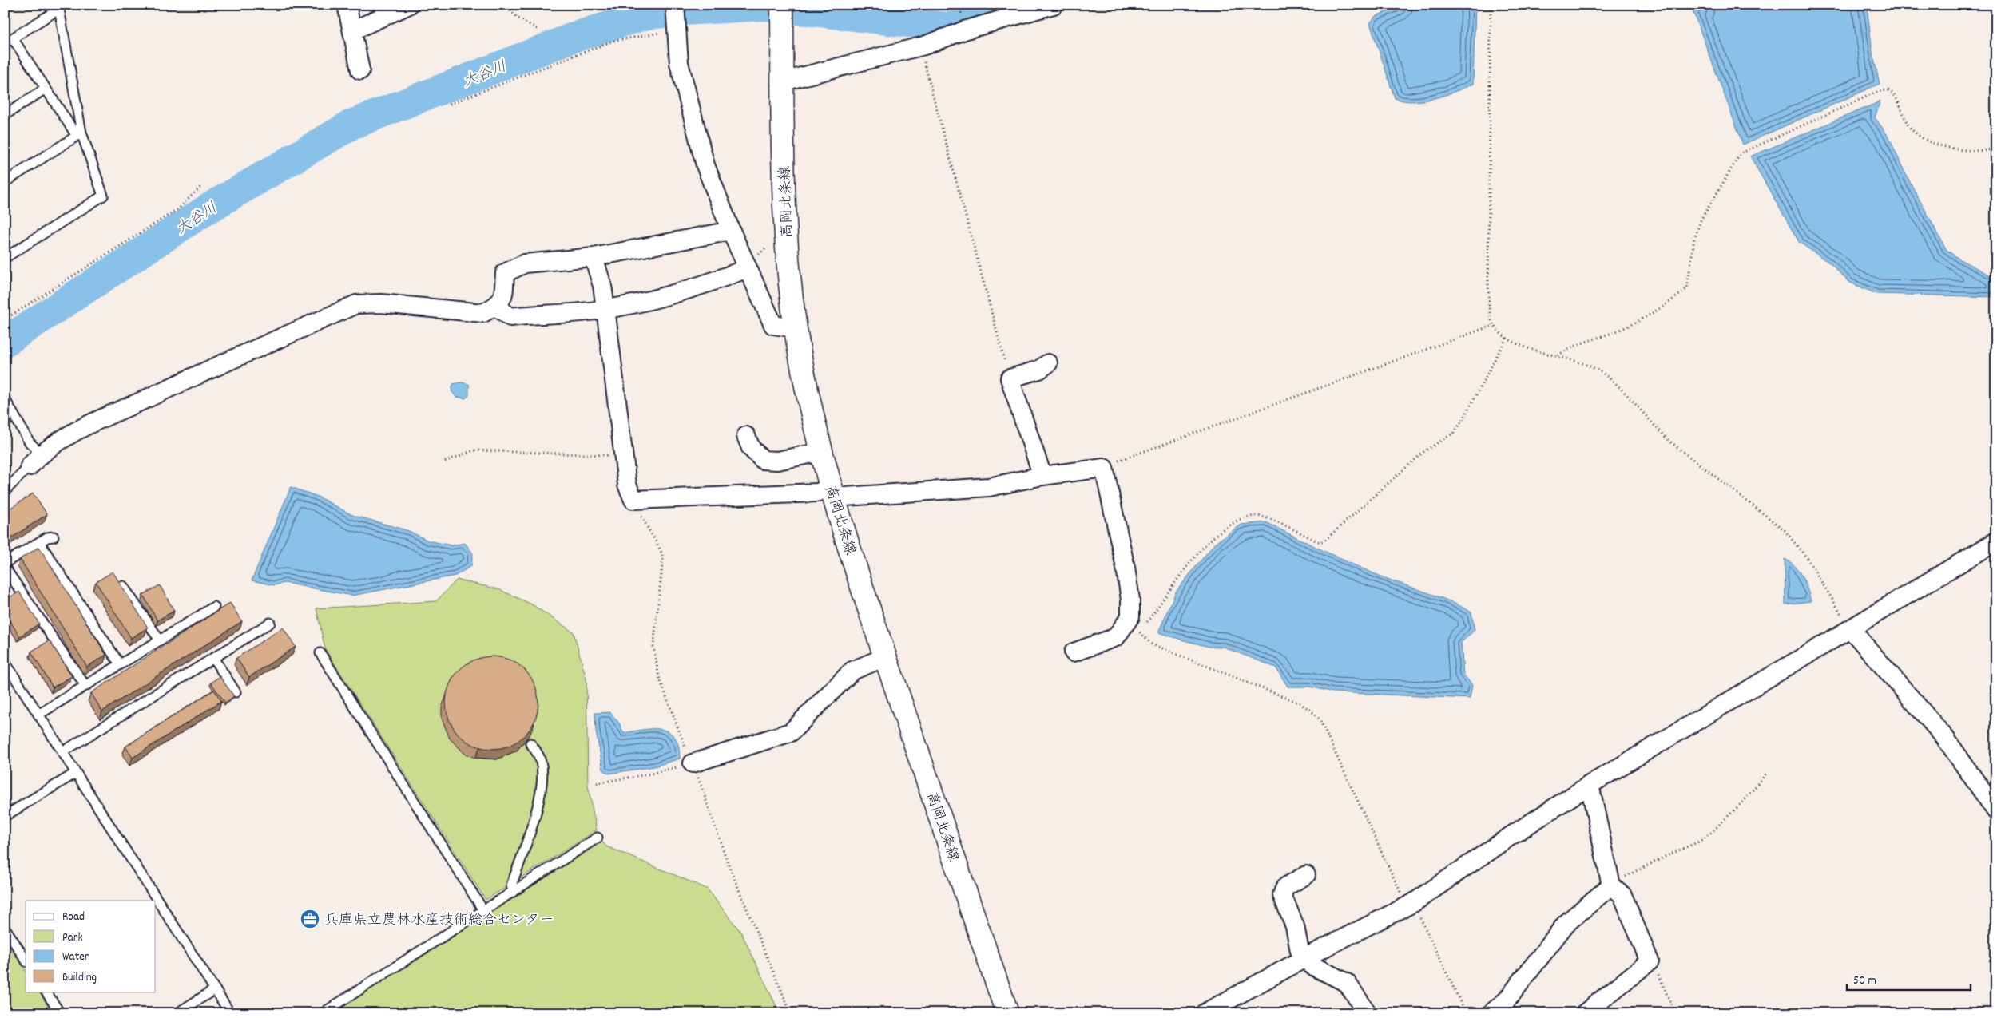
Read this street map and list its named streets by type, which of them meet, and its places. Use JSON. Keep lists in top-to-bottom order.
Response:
{
  "streets": {
    "main road": ["高岡北条線"]
  },
  "water": ["大谷川"],
  "places": {
    "office": ["兵庫県立農林水産技術総合センター"]
  },
  "legend": [
    "Road",
    "Park",
    "Water",
    "Building"
  ],
  "scale_bar": "50 m"
}
